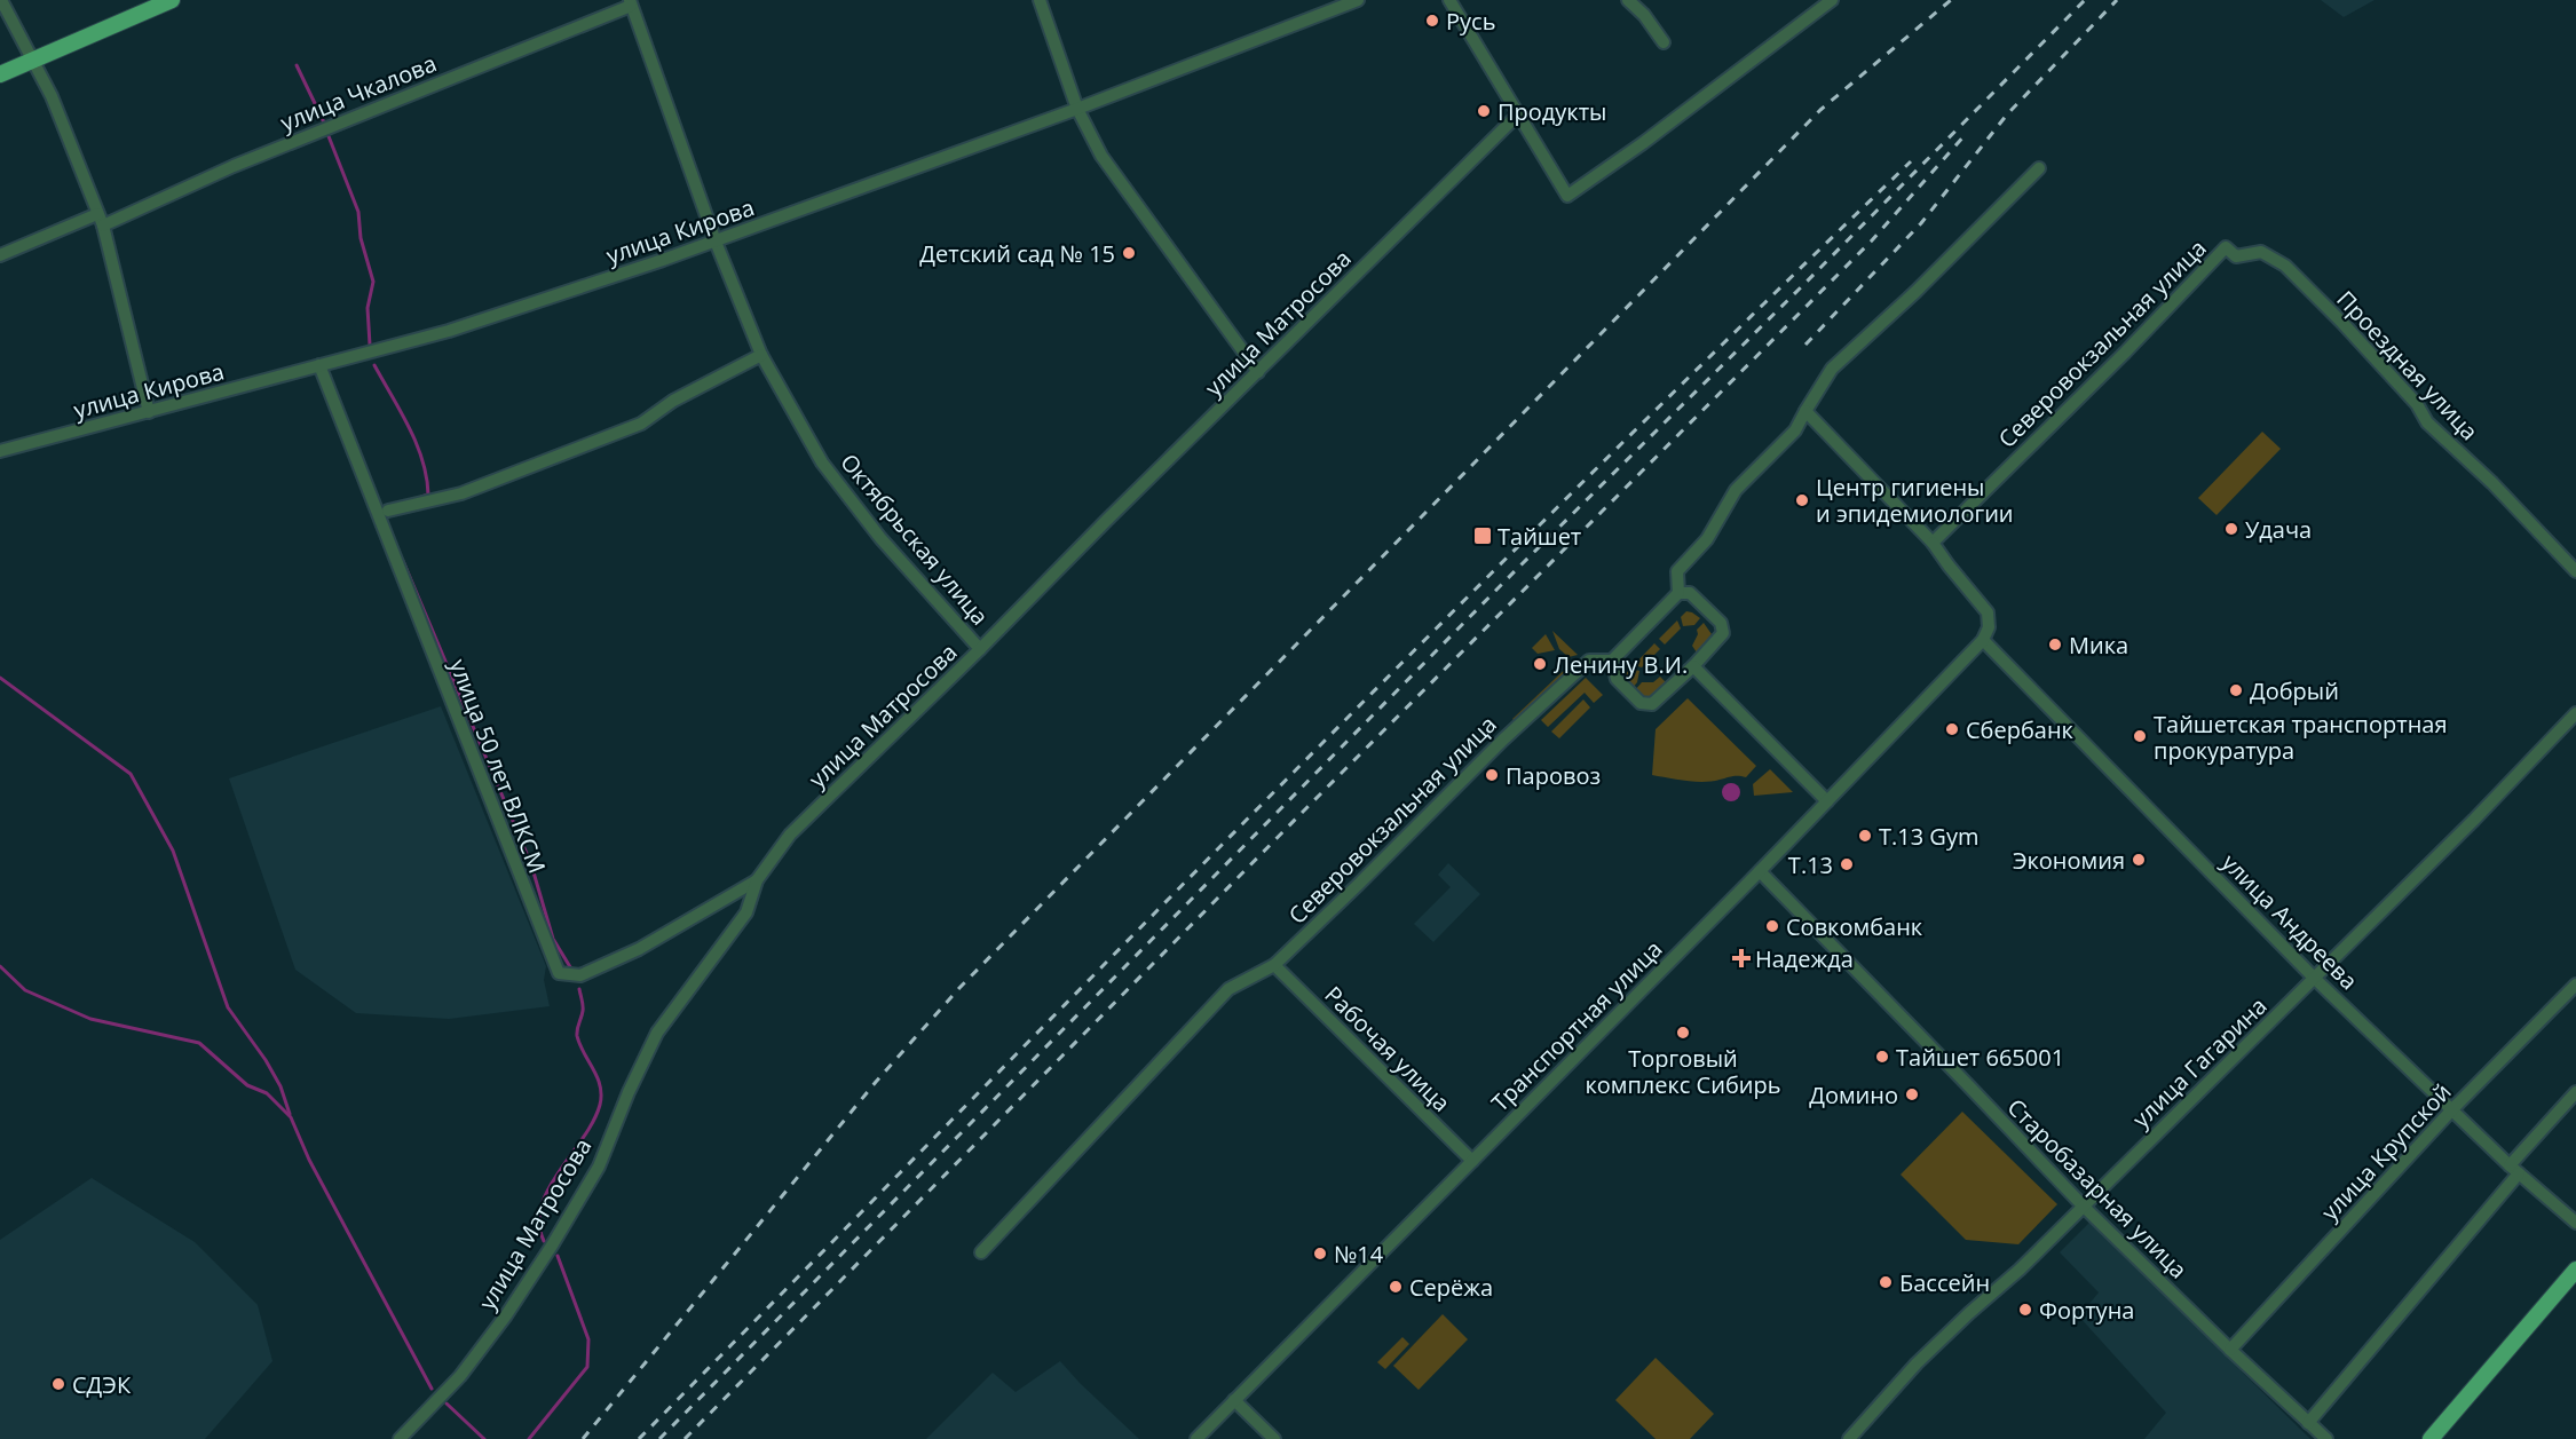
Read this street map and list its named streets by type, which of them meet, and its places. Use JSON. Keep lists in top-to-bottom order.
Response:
{
  "streets": {
    "street": [
      "улица Чкалова",
      "улица Кирова",
      "улица Матросова",
      "Северовокзальная улица",
      "Проездная улица",
      "Октябрьская улица",
      "улица 50 лет ВЛКСМ",
      "улица Андреева",
      "Транспортная улица",
      "Рабочая улица",
      "улица Гагарина",
      "улица Крупской",
      "Старобазарная улица"
    ]
  },
  "crossings": [
    ["улица Чкалова", "Октябрьская улица"],
    ["улица Кирова", "Октябрьская улица"],
    ["улица Кирова", "улица 50 лет ВЛКСМ"],
    ["улица Матросова", "Октябрьская улица"],
    ["улица Матросова", "улица 50 лет ВЛКСМ"],
    ["Северовокзальная улица", "Проездная улица"],
    ["Северовокзальная улица", "Рабочая улица"],
    ["улица Андреева", "Транспортная улица"],
    ["улица Андреева", "улица Гагарина"],
    ["улица Андреева", "улица Крупской"],
    ["Транспортная улица", "Рабочая улица"],
    ["Транспортная улица", "Старобазарная улица"],
    ["улица Гагарина", "Старобазарная улица"],
    ["улица Крупской", "Старобазарная улица"]
  ],
  "places": {
    "other": [
      "Русь",
      "Продукты",
      "Детский сад № 15",
      "Центр гигиены и эпидемиологии",
      "Удача",
      "Мика",
      "Ленину В.И.",
      "Добрый",
      "Сбербанк",
      "Тайшетская транспортная прокуратура",
      "Паровоз",
      "T.13 Gym",
      "Экономия",
      "T.13",
      "Совкомбанк",
      "Торговый комплекс Сибирь",
      "Тайшет 665001",
      "Домино",
      "№14",
      "Бассейн",
      "Серёжа",
      "Фортуна",
      "СДЭК"
    ],
    "transit": ["Тайшет"],
    "health": ["Надежда"]
  }
}
